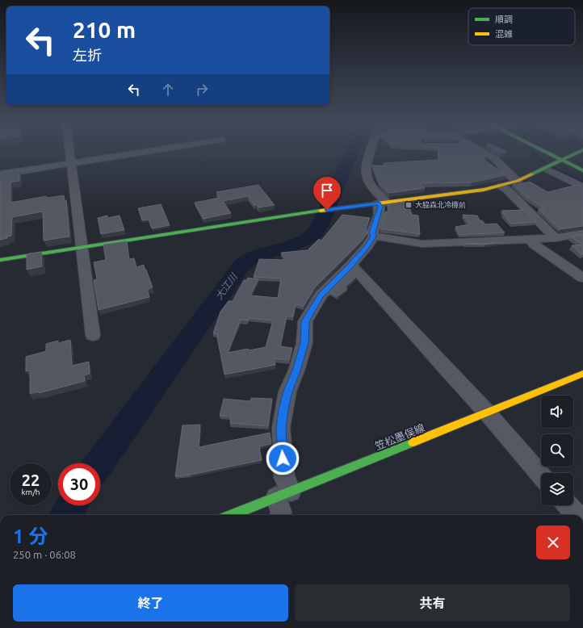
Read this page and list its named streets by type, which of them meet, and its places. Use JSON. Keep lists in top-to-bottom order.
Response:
{
  "streets": {
    "street": ["笠松墨俣線"]
  },
  "water": ["大江川"],
  "places": {
    "transit": ["大脇森北冷機前"]
  },
  "legend": ["順調", "混雑"],
  "page": {
    "turn": ["210 m", "左折"],
    "speed": "22 km/h",
    "limit": "30",
    "heading": ["1 分", "250 m · 06:08"],
    "buttons": ["終了", "共有"]
  }
}
